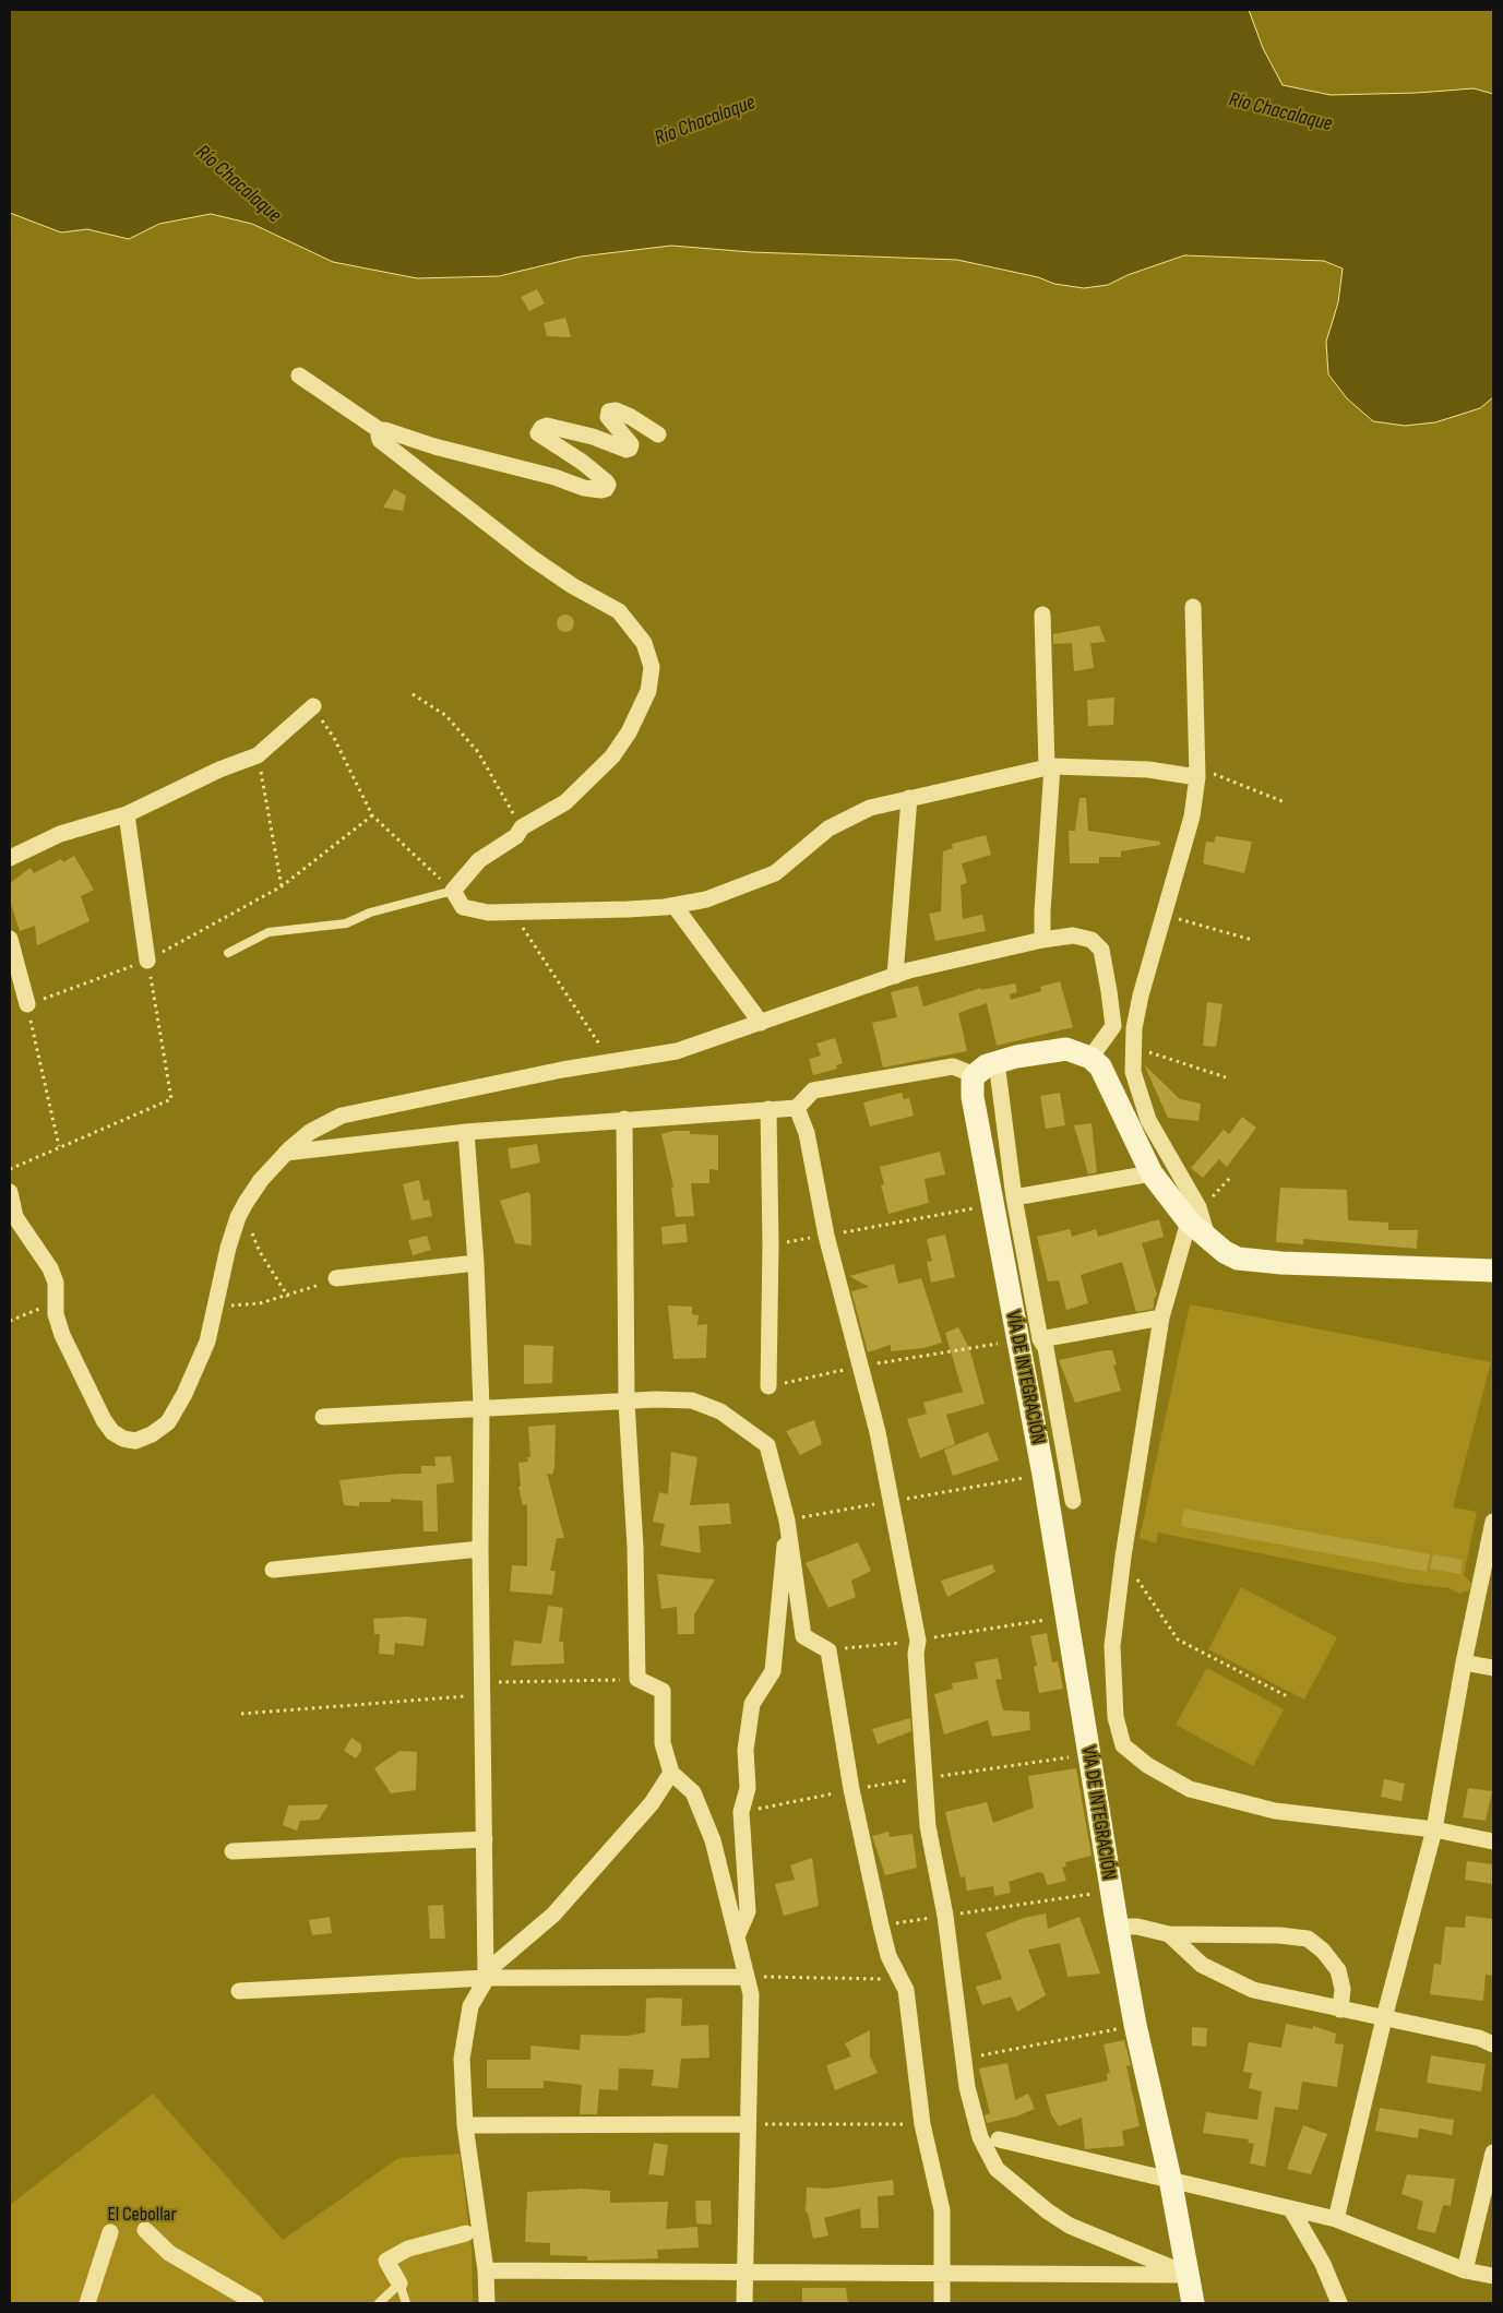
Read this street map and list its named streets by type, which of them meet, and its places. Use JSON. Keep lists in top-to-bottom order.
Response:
{
  "streets": {
    "main road": ["VÍA DE INTEGRACIÓN"]
  },
  "water": ["Río Chacalaque"],
  "parks": ["El Cebollar"]
}
